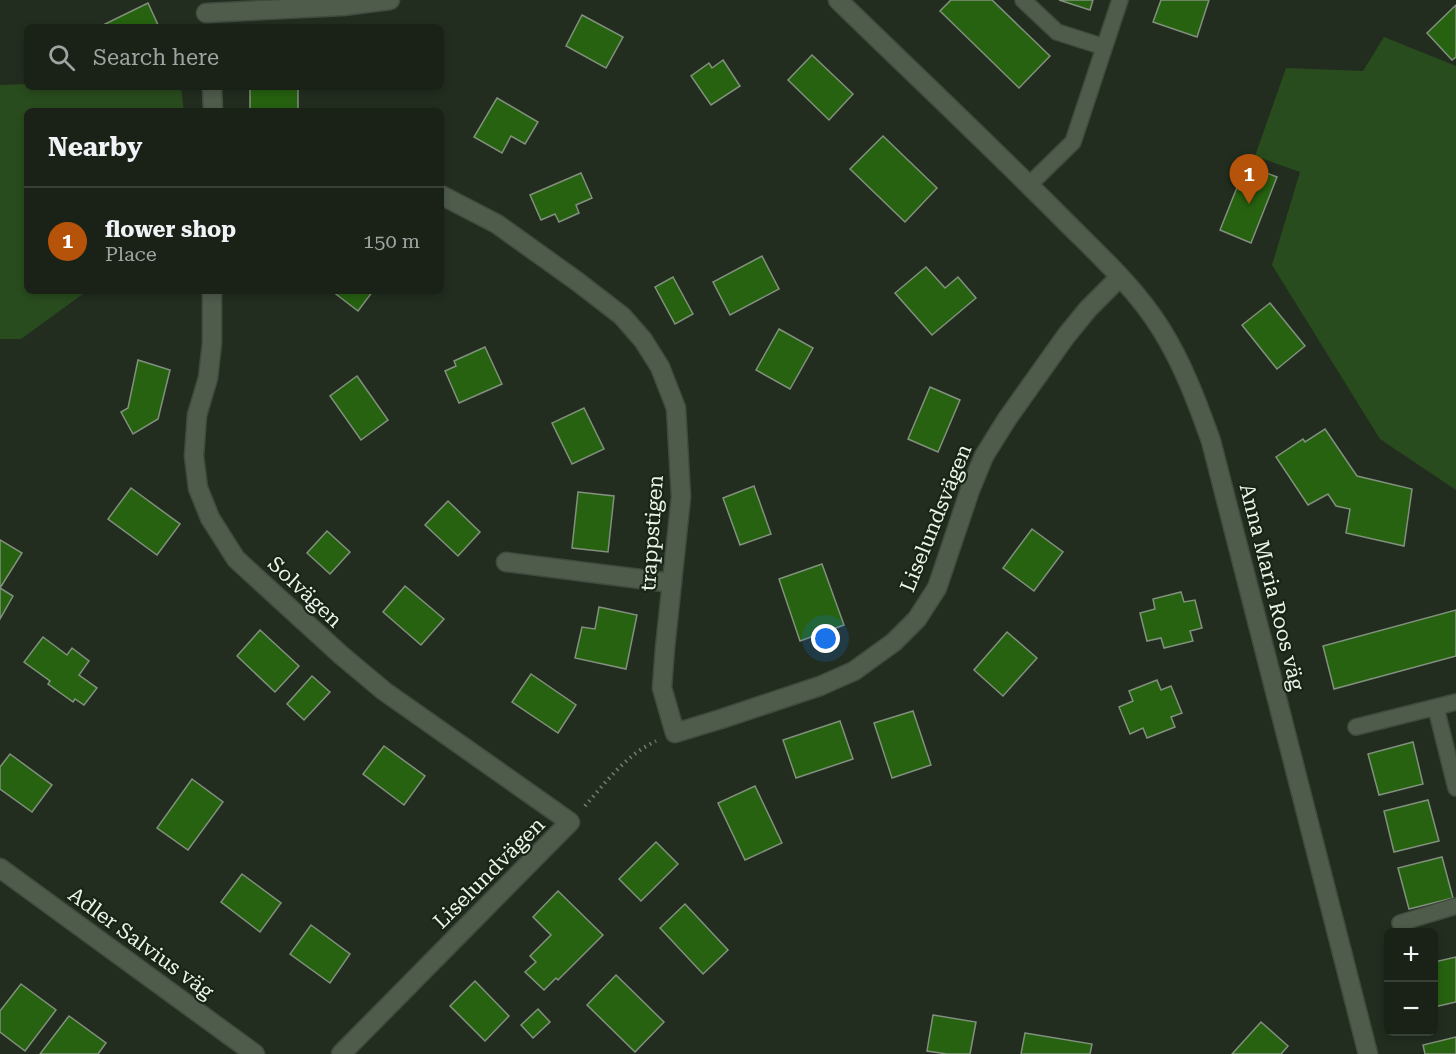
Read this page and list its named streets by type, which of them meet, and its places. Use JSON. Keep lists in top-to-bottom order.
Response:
{
  "streets": {
    "street": [
      "Liselundsvägen",
      "trappstigen",
      "Anna Maria Roos väg",
      "Solvägen",
      "Liselundvägen",
      "Adler Salvius väg"
    ]
  },
  "crossings": [
    ["Liselundsvägen", "trappstigen"],
    ["Liselundsvägen", "Anna Maria Roos väg"],
    ["Liselundsvägen", "Liselundvägen"],
    ["trappstigen", "Liselundvägen"],
    ["Solvägen", "Liselundvägen"]
  ],
  "page": {
    "search": "Search here",
    "heading": "Nearby",
    "pins": "1",
    "list": [
      {
        "mark": "1",
        "name": "flower shop",
        "note": "Place",
        "value": "150 m"
      }
    ],
    "map_buttons": ["+", "−"]
  }
}
